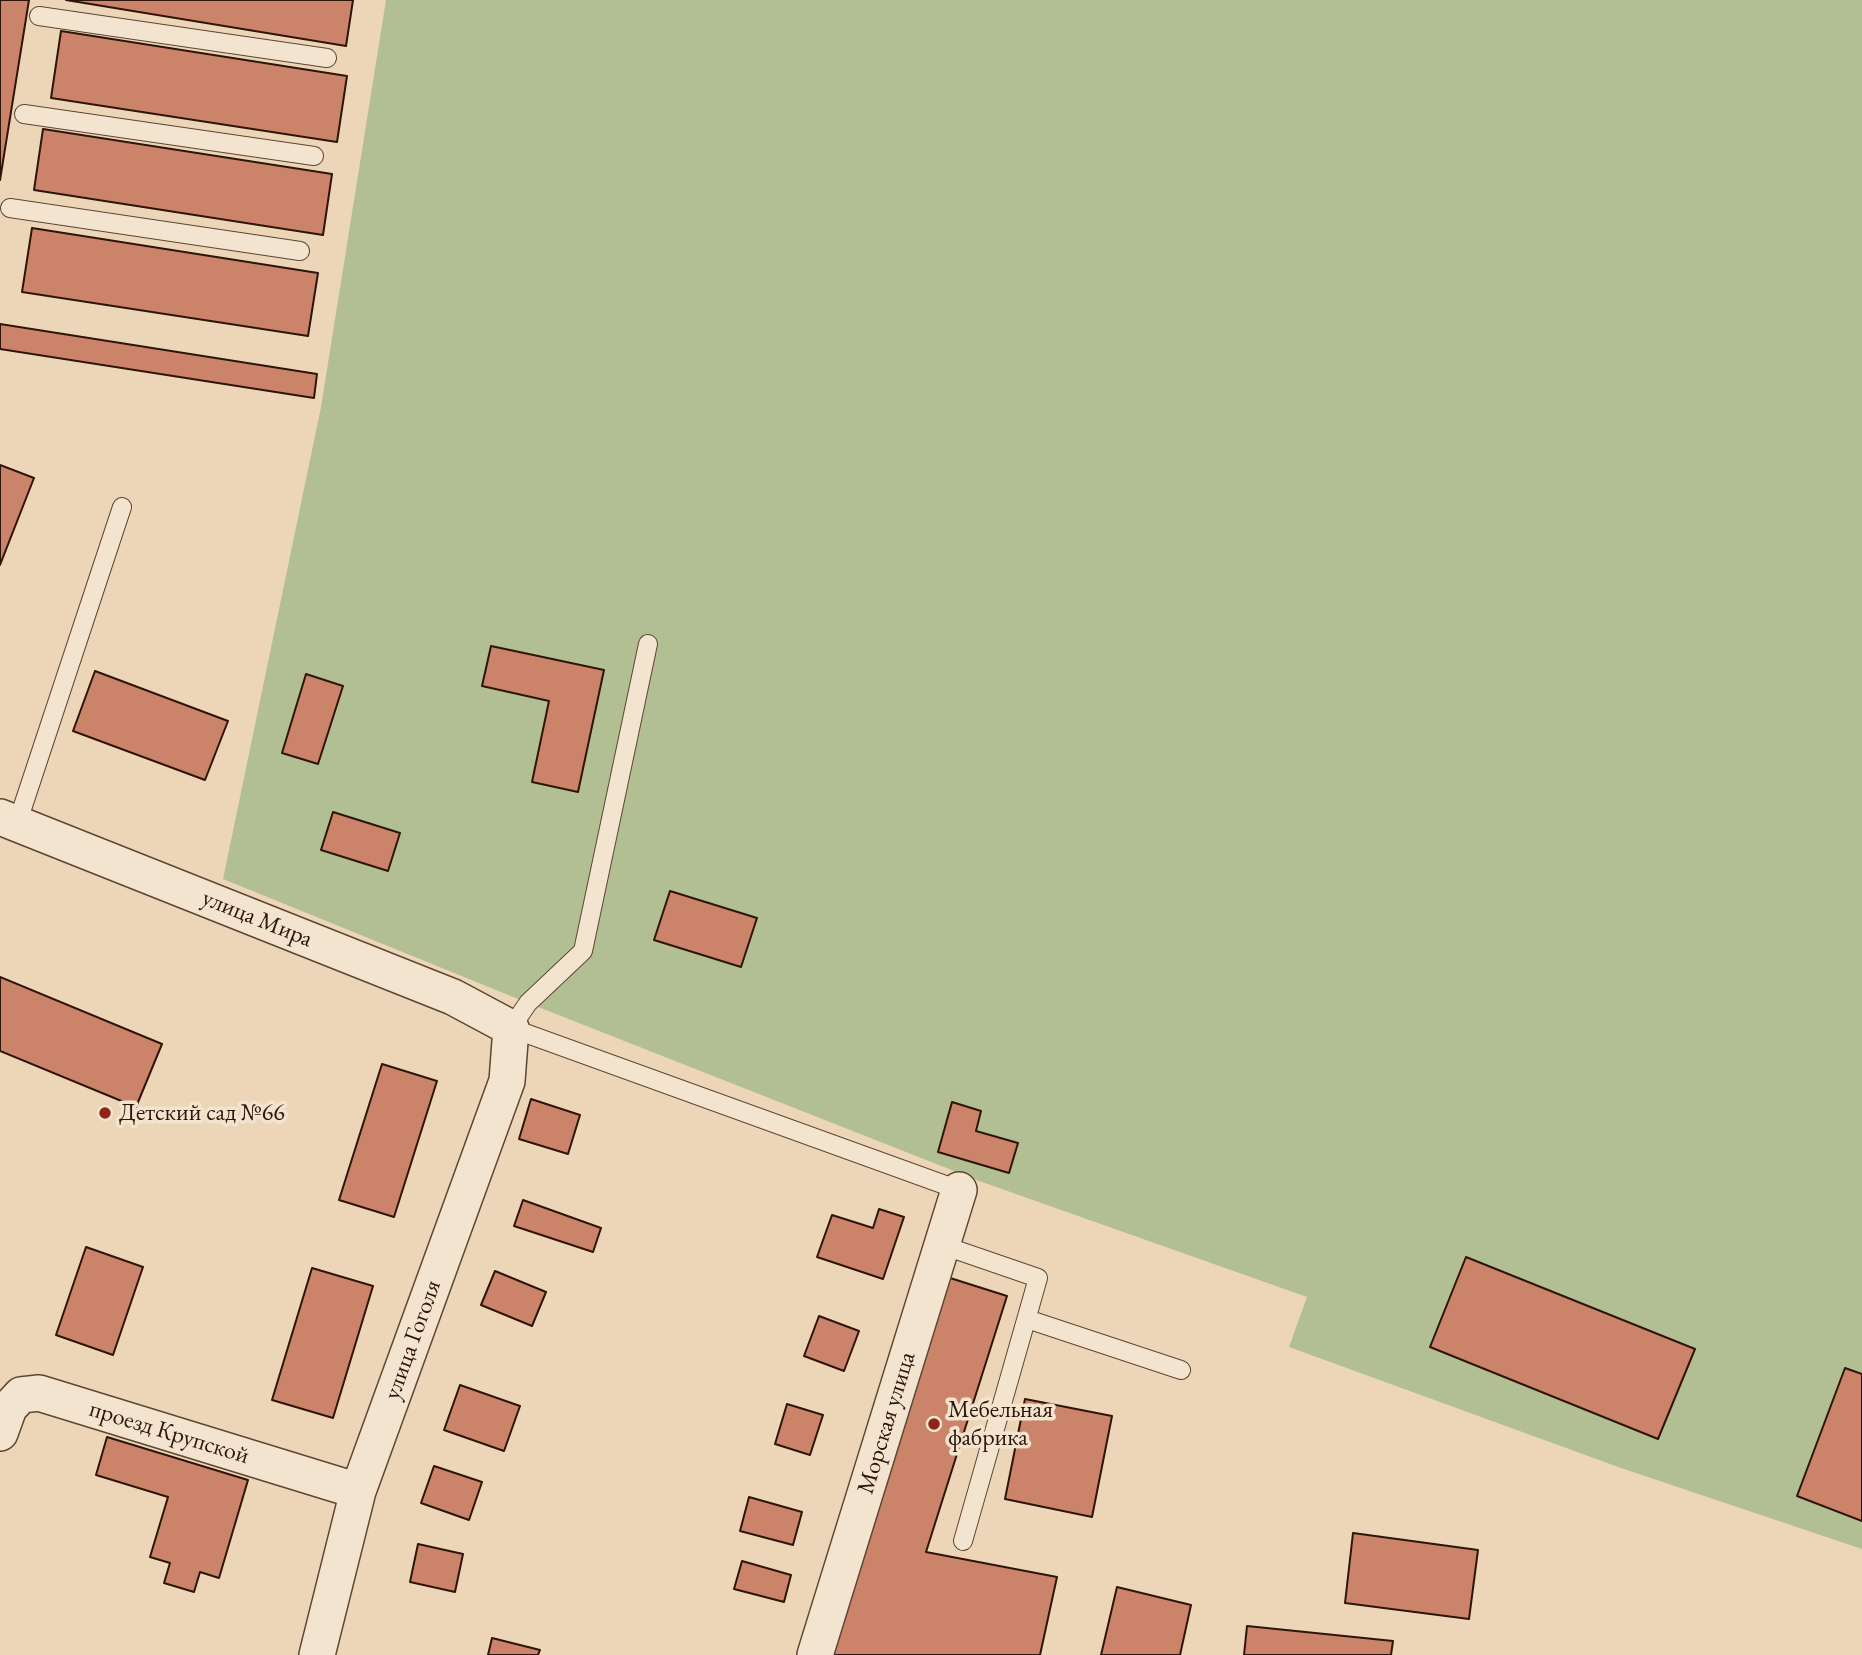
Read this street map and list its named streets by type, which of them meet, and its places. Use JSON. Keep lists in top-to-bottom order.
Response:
{
  "streets": {
    "street": [
      "улица Мира",
      "улица Гоголя",
      "Морская улица",
      "проезд Крупской"
    ]
  },
  "crossings": [
    ["улица Мира", "улица Гоголя"],
    ["улица Гоголя", "проезд Крупской"]
  ],
  "places": ["Детский сад №66", "Мебельная фабрика"]
}
